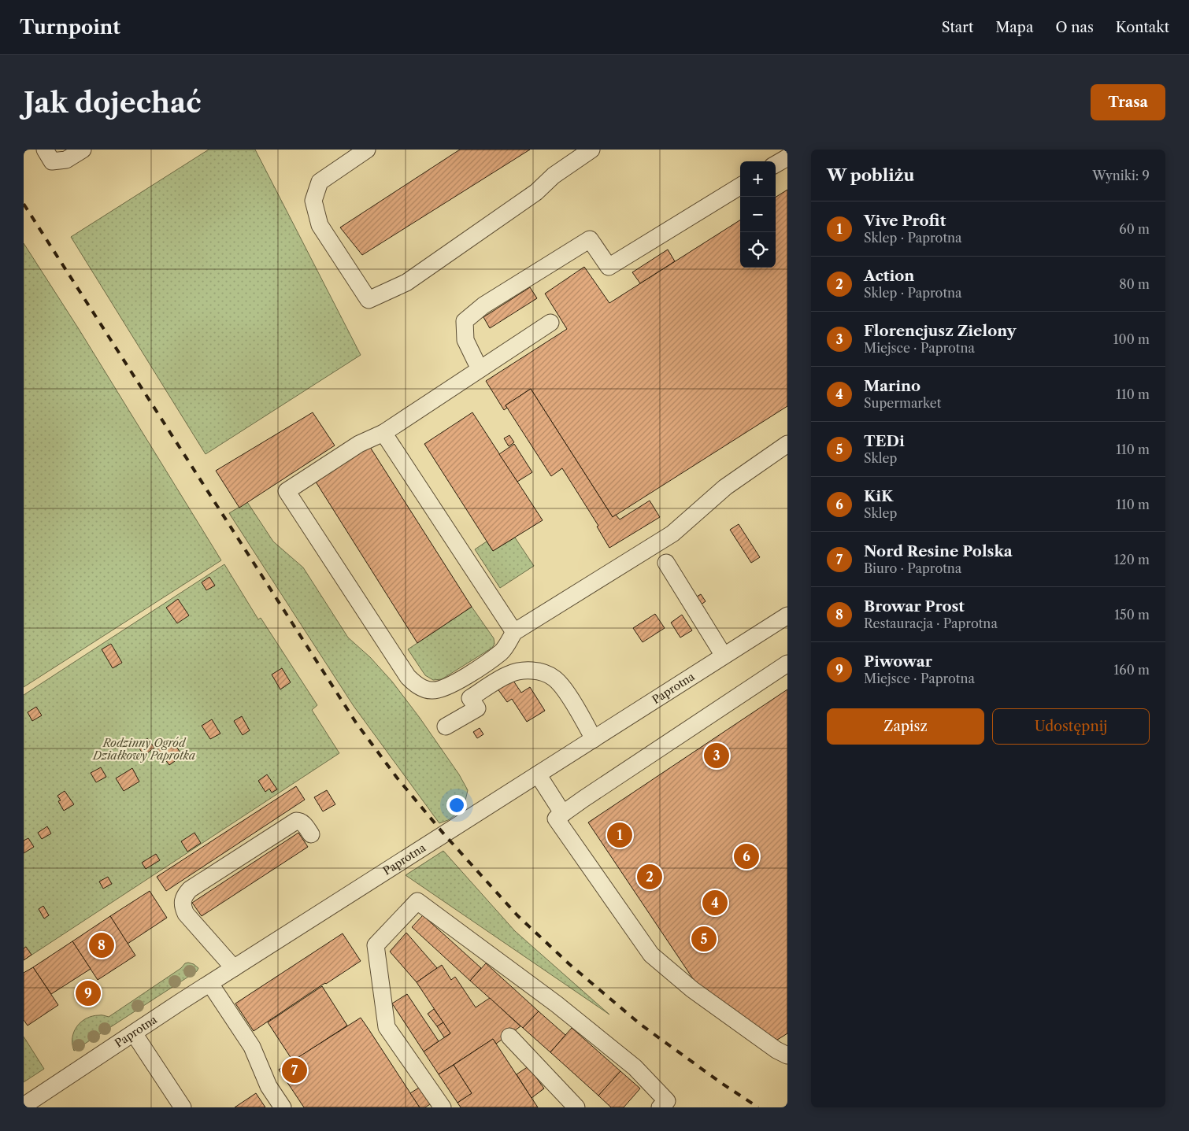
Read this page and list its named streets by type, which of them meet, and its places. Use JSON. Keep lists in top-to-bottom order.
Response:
{
  "streets": {
    "street": ["Paprotna"]
  },
  "parks": ["Rodzinny Ogród Działkowy Paprotka"],
  "page": {
    "header": "Turnpoint",
    "nav": [
      "Start",
      "Mapa",
      "O nas",
      "Kontakt"
    ],
    "buttons": [
      "Trasa",
      ["Zapisz", "Udostępnij"]
    ],
    "title": "Jak dojechać",
    "heading": ["W pobliżu", "Wyniki: 9"],
    "map_buttons": ["+", "−"],
    "list": [
      {
        "mark": "1",
        "name": "Vive Profit",
        "note": "Sklep · Paprotna",
        "value": "60 m"
      },
      {
        "mark": "2",
        "name": "Action",
        "note": "Sklep · Paprotna",
        "value": "80 m"
      },
      {
        "mark": "3",
        "name": "Florencjusz Zielony",
        "note": "Miejsce · Paprotna",
        "value": "100 m"
      },
      {
        "mark": "4",
        "name": "Marino",
        "note": "Supermarket",
        "value": "110 m"
      },
      {
        "mark": "5",
        "name": "TEDi",
        "note": "Sklep",
        "value": "110 m"
      },
      {
        "mark": "6",
        "name": "KiK",
        "note": "Sklep",
        "value": "110 m"
      },
      {
        "mark": "7",
        "name": "Nord Resine Polska",
        "note": "Biuro · Paprotna",
        "value": "120 m"
      },
      {
        "mark": "8",
        "name": "Browar Prost",
        "note": "Restauracja · Paprotna",
        "value": "150 m"
      },
      {
        "mark": "9",
        "name": "Piwowar",
        "note": "Miejsce · Paprotna",
        "value": "160 m"
      }
    ],
    "pins": [
      "3",
      "1",
      "6",
      "2",
      "4",
      "5",
      "8",
      "9",
      "7"
    ]
  }
}
